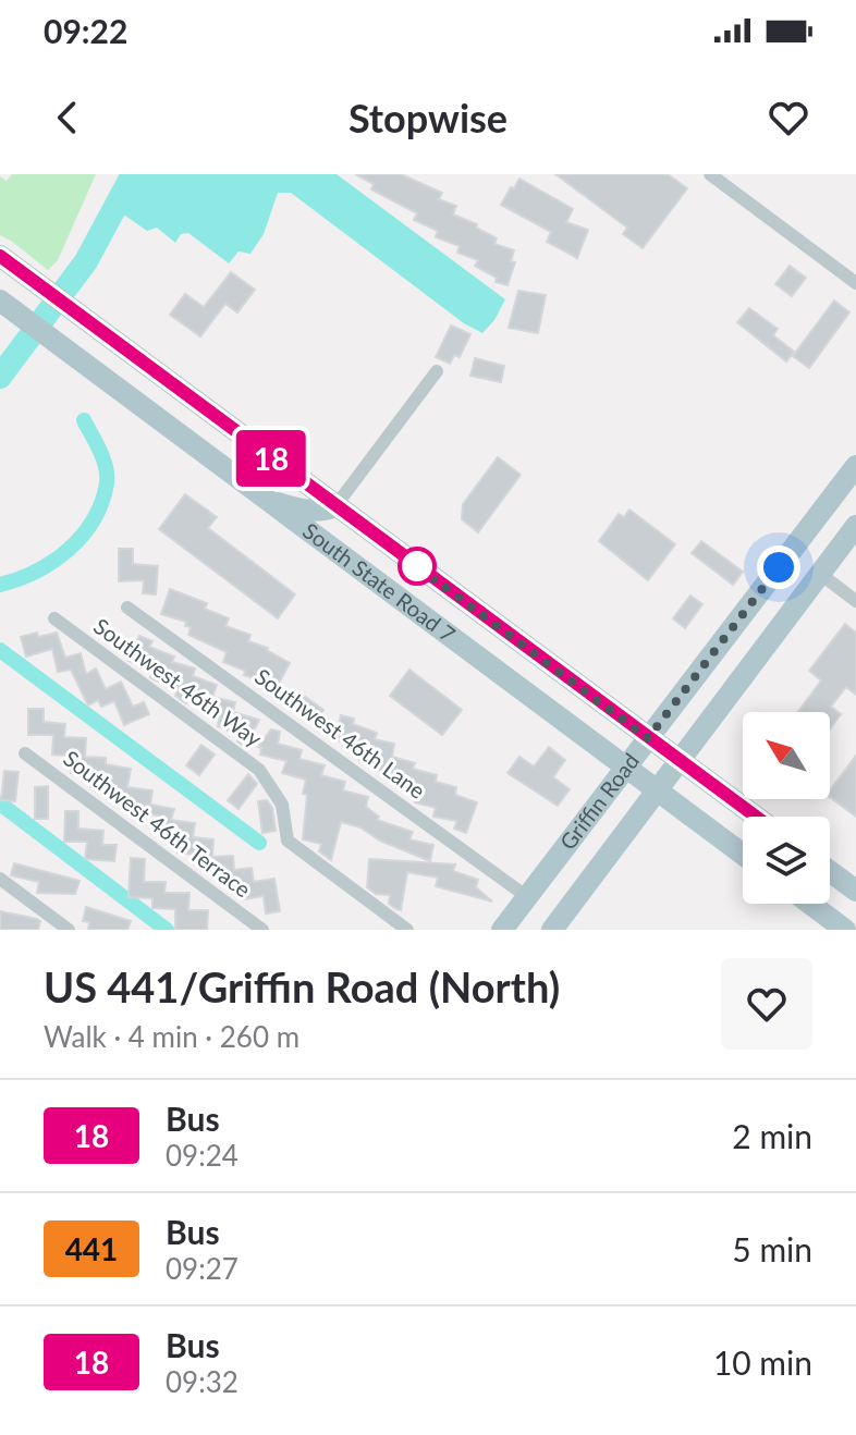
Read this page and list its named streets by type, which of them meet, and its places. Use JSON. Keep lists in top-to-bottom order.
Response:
{
  "streets": {
    "main road": ["South State Road 7", "Griffin Road"],
    "street": ["Southwest 46th Way", "Southwest 46th Lane", "Southwest 46th Terrace"]
  },
  "crossings": [
    ["South State Road 7", "Griffin Road"],
    ["Southwest 46th Lane", "Griffin Road"]
  ],
  "lines": ["bus line 18"],
  "north": "top left",
  "page": {
    "status": "09:22",
    "header": "Stopwise",
    "on_map": "18",
    "heading": ["US 441/Griffin Road (North)", "Walk · 4 min · 260 m"],
    "list": [
      {
        "mark": "18",
        "name": "Bus",
        "note": "09:24",
        "value": "2 min"
      },
      {
        "mark": "441",
        "name": "Bus",
        "note": "09:27",
        "value": "5 min"
      },
      {
        "mark": "18",
        "name": "Bus",
        "note": "09:32",
        "value": "10 min"
      }
    ]
  }
}
